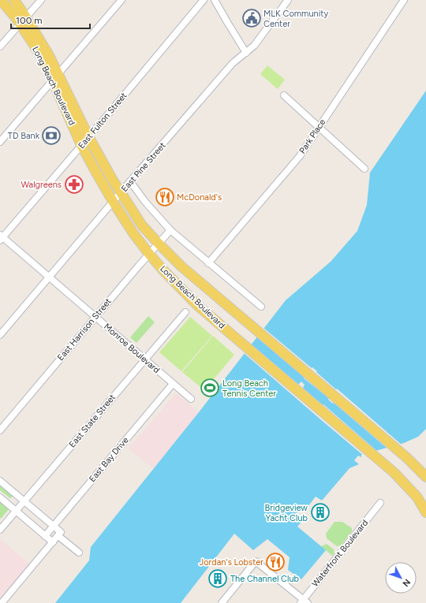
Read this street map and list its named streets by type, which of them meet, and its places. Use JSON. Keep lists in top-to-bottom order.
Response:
{
  "streets": {
    "main road": ["Long Beach Boulevard"],
    "street": [
      "East Fulton Street",
      "Park Place",
      "East Pine Street",
      "East Harrison Street",
      "Monroe Boulevard",
      "East State Street",
      "East Bay Drive",
      "Waterfront Boulevard"
    ]
  },
  "crossings": [
    ["Long Beach Boulevard", "East Fulton Street"],
    ["Long Beach Boulevard", "East Pine Street"],
    ["Long Beach Boulevard", "East Harrison Street"],
    ["East Fulton Street", "Monroe Boulevard"],
    ["East Pine Street", "Monroe Boulevard"],
    ["East Harrison Street", "Monroe Boulevard"],
    ["Monroe Boulevard", "East State Street"],
    ["Monroe Boulevard", "East Bay Drive"]
  ],
  "places": {
    "public building": ["MLK Community Center"],
    "bank": ["TD Bank"],
    "pharmacy": ["Walgreens"],
    "restaurant": ["McDonald's", "Jordan's Lobster"],
    "sports": ["Long Beach Tennis Center"],
    "building": ["Bridgeview Yacht Club", "The Channel Club"]
  },
  "scale_bar": "100 m",
  "north": "bottom right"
}
